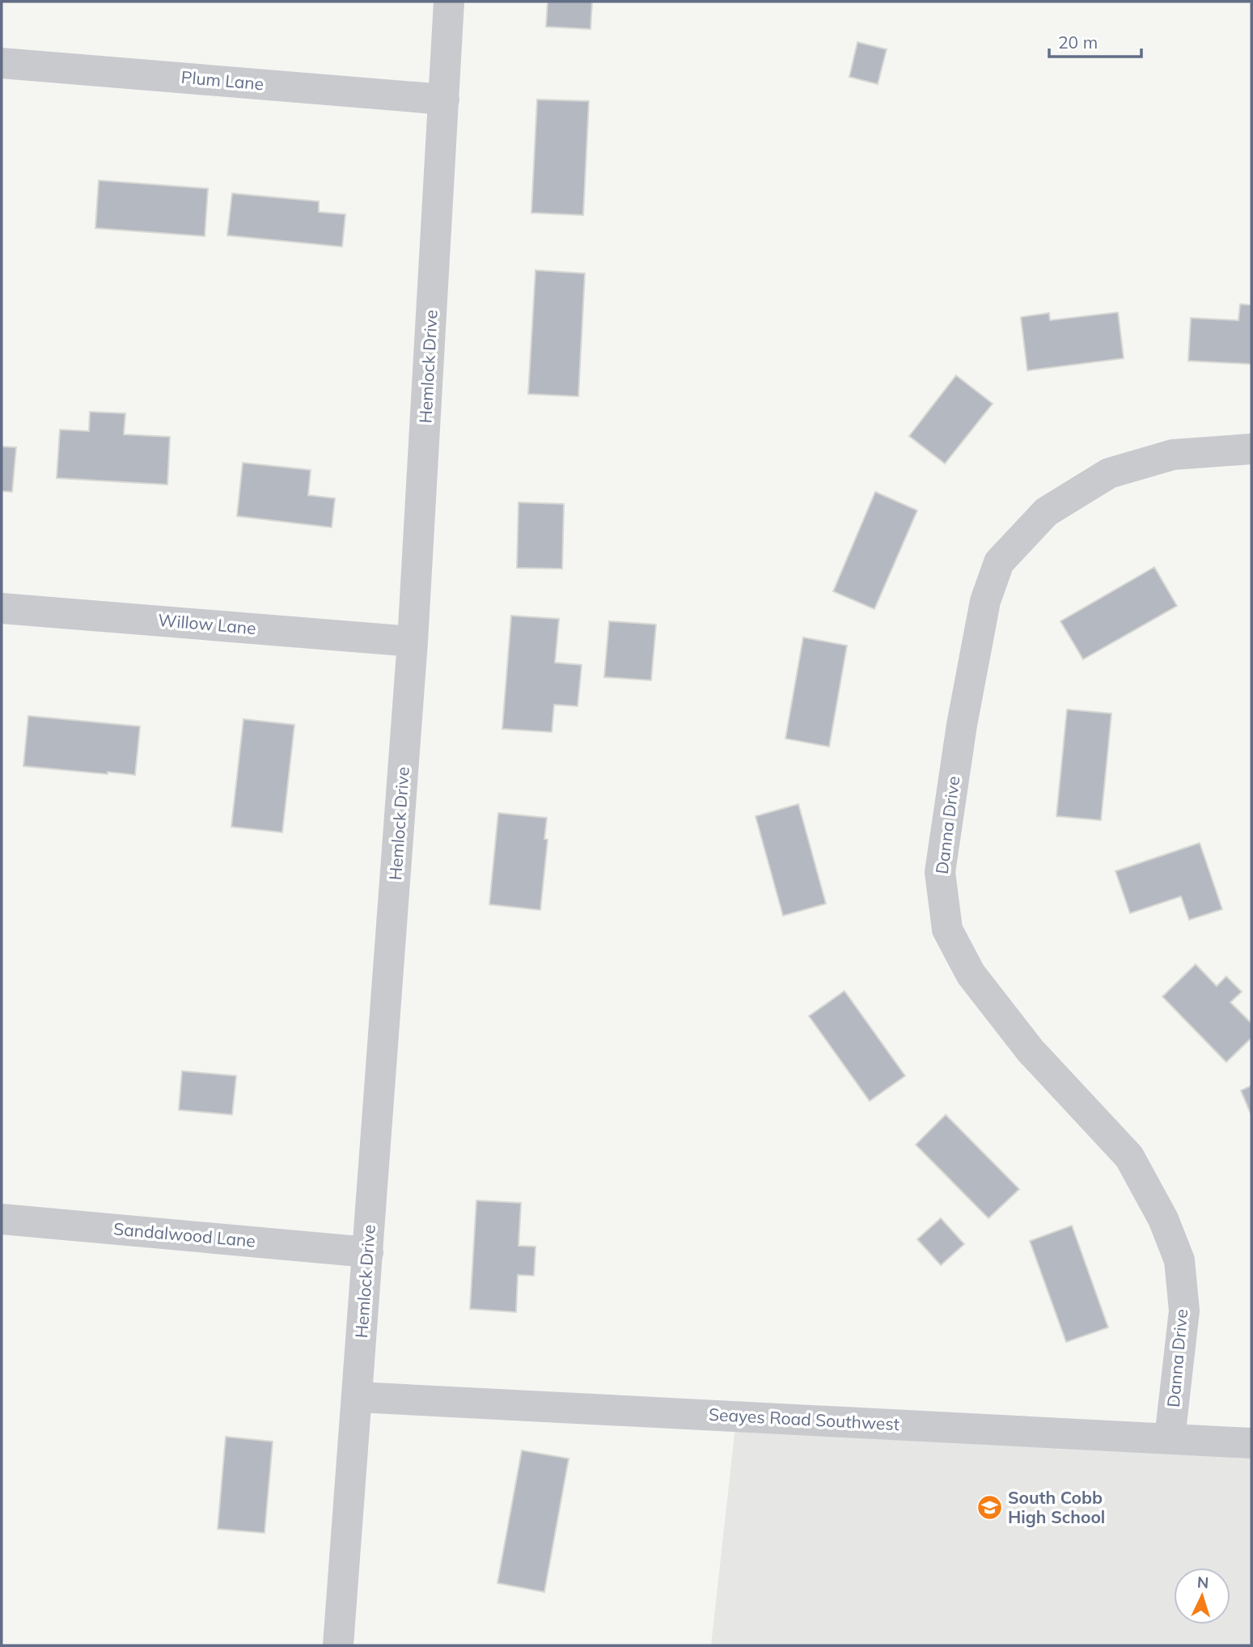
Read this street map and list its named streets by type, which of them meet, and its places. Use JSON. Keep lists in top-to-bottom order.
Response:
{
  "streets": {
    "street": [
      "Plum Lane",
      "Hemlock Drive",
      "Willow Lane",
      "Danna Drive",
      "Sandalwood Lane",
      "Seayes Road Southwest"
    ]
  },
  "crossings": [
    ["Plum Lane", "Hemlock Drive"],
    ["Hemlock Drive", "Willow Lane"],
    ["Hemlock Drive", "Sandalwood Lane"],
    ["Hemlock Drive", "Seayes Road Southwest"],
    ["Danna Drive", "Seayes Road Southwest"]
  ],
  "places": {
    "school or university": ["South Cobb High School"]
  },
  "scale_bar": "20 m",
  "north": "top"
}
